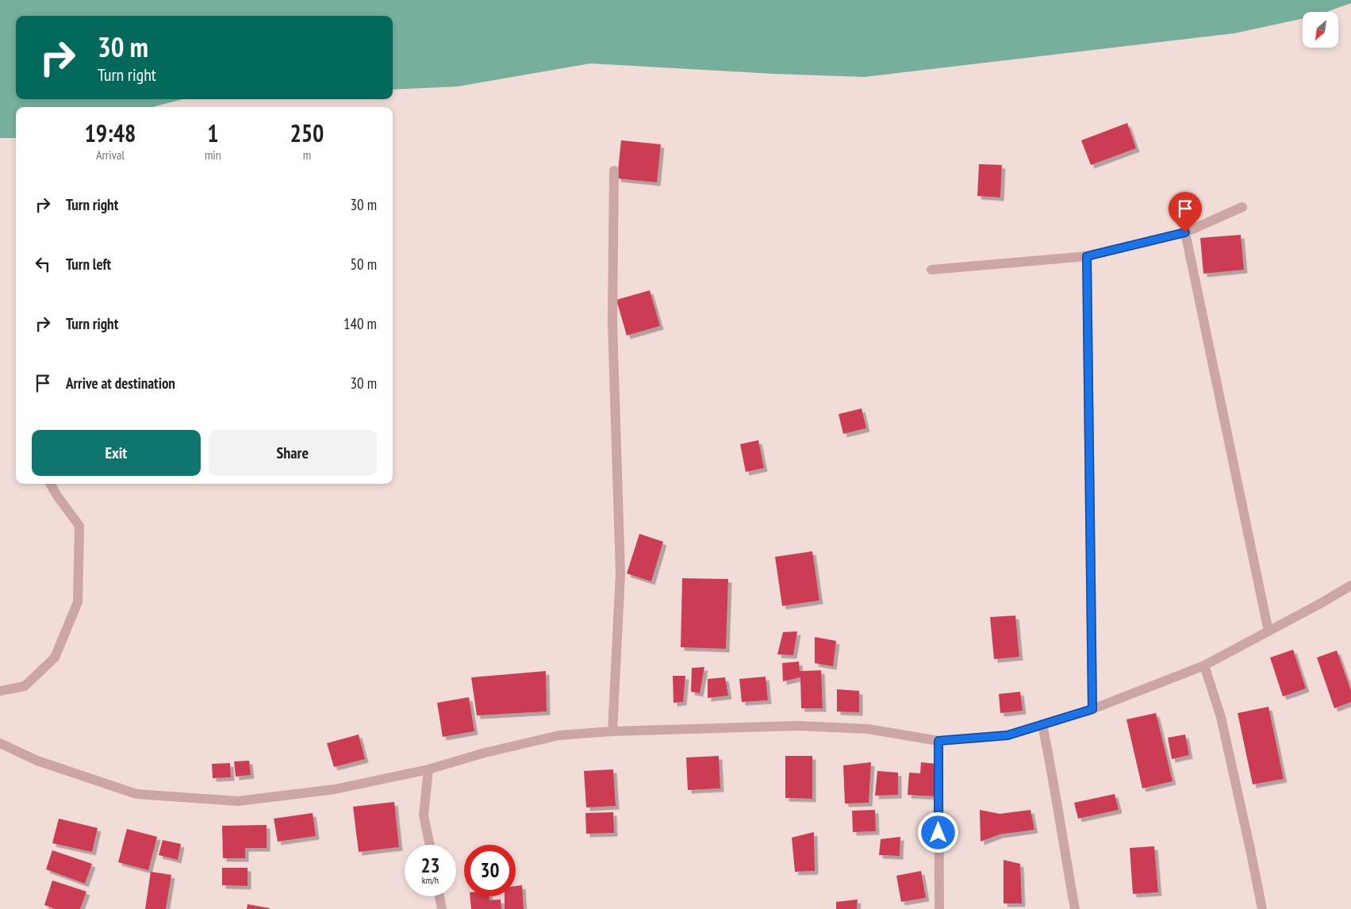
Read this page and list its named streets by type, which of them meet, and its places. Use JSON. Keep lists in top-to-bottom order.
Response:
{
  "north": "bottom left",
  "page": {
    "turn": ["30 m", "Turn right"],
    "eta": [
      "19:48",
      "Arrival",
      "1",
      "min",
      "250",
      "m"
    ],
    "list": [
      {
        "name": "Turn right",
        "value": "30 m"
      },
      {
        "name": "Turn left",
        "value": "50 m"
      },
      {
        "name": "Turn right",
        "value": "140 m"
      },
      {
        "name": "Arrive at destination",
        "value": "30 m"
      }
    ],
    "buttons": ["Exit", "Share"],
    "speed": "23 km/h",
    "limit": "30"
  }
}
